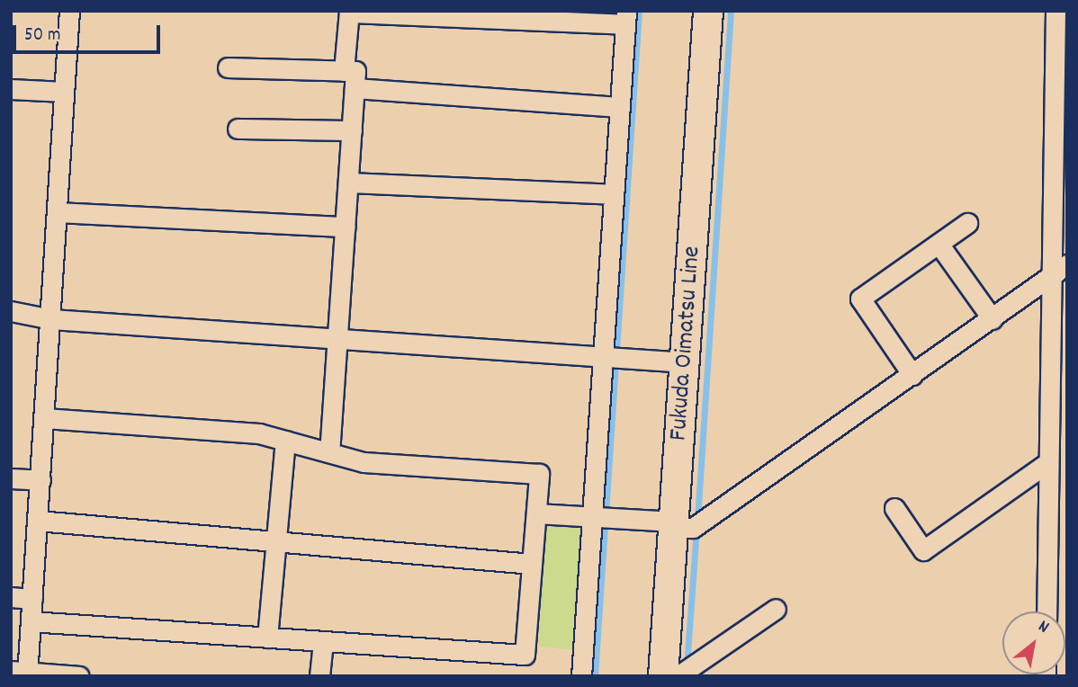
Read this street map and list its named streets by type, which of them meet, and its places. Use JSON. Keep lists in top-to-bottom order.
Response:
{
  "streets": {
    "main road": ["Fukuda Oimatsu Line"]
  },
  "scale_bar": "50 m",
  "north": "top right"
}
